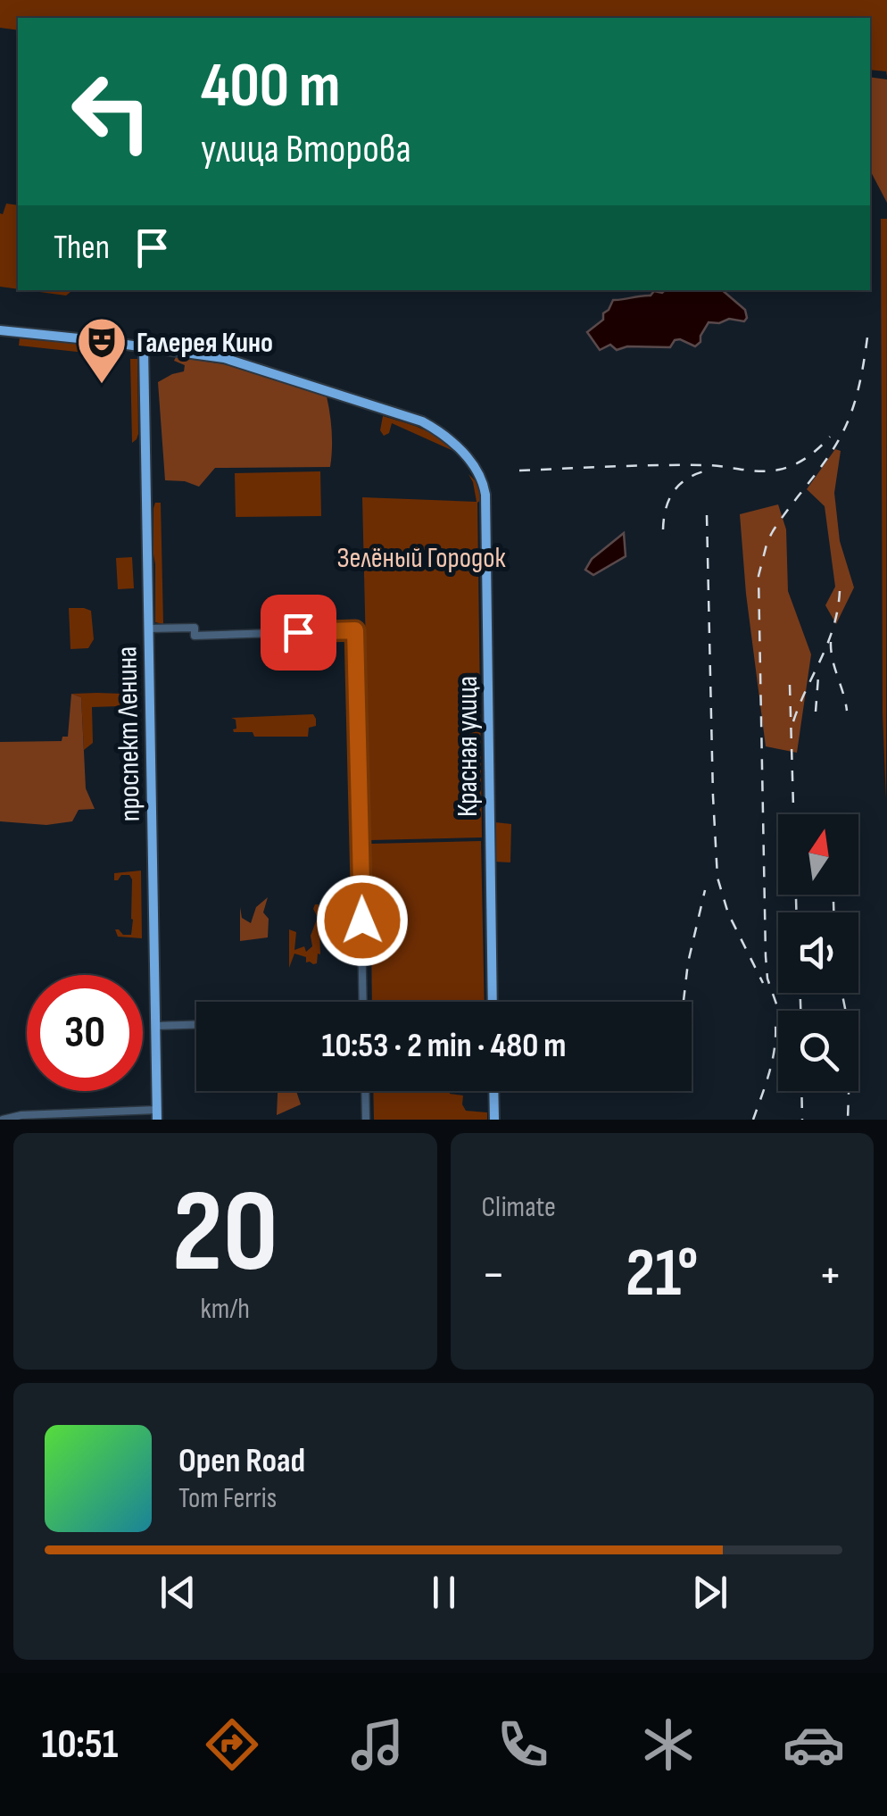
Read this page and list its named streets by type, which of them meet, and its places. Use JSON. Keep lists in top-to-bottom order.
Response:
{
  "streets": {
    "main road": ["проспект Ленина", "Красная улица"]
  },
  "crossings": [
    ["проспект Ленина", "Красная улица"]
  ],
  "parks": ["Зелёный Городок"],
  "places": {
    "theatre": ["Галерея Кино"]
  },
  "north": "top",
  "page": {
    "turn": ["400 m", "улица Второва"],
    "then": "Then",
    "limit": "30",
    "trip": "10:53 · 2 min · 480 m",
    "tile": [
      ["20", "km/h"],
      "Climate"
    ],
    "heat": ["−", "21°", "+"],
    "song": ["Open Road", "Tom Ferris"],
    "tabs": "10:51"
  }
}
